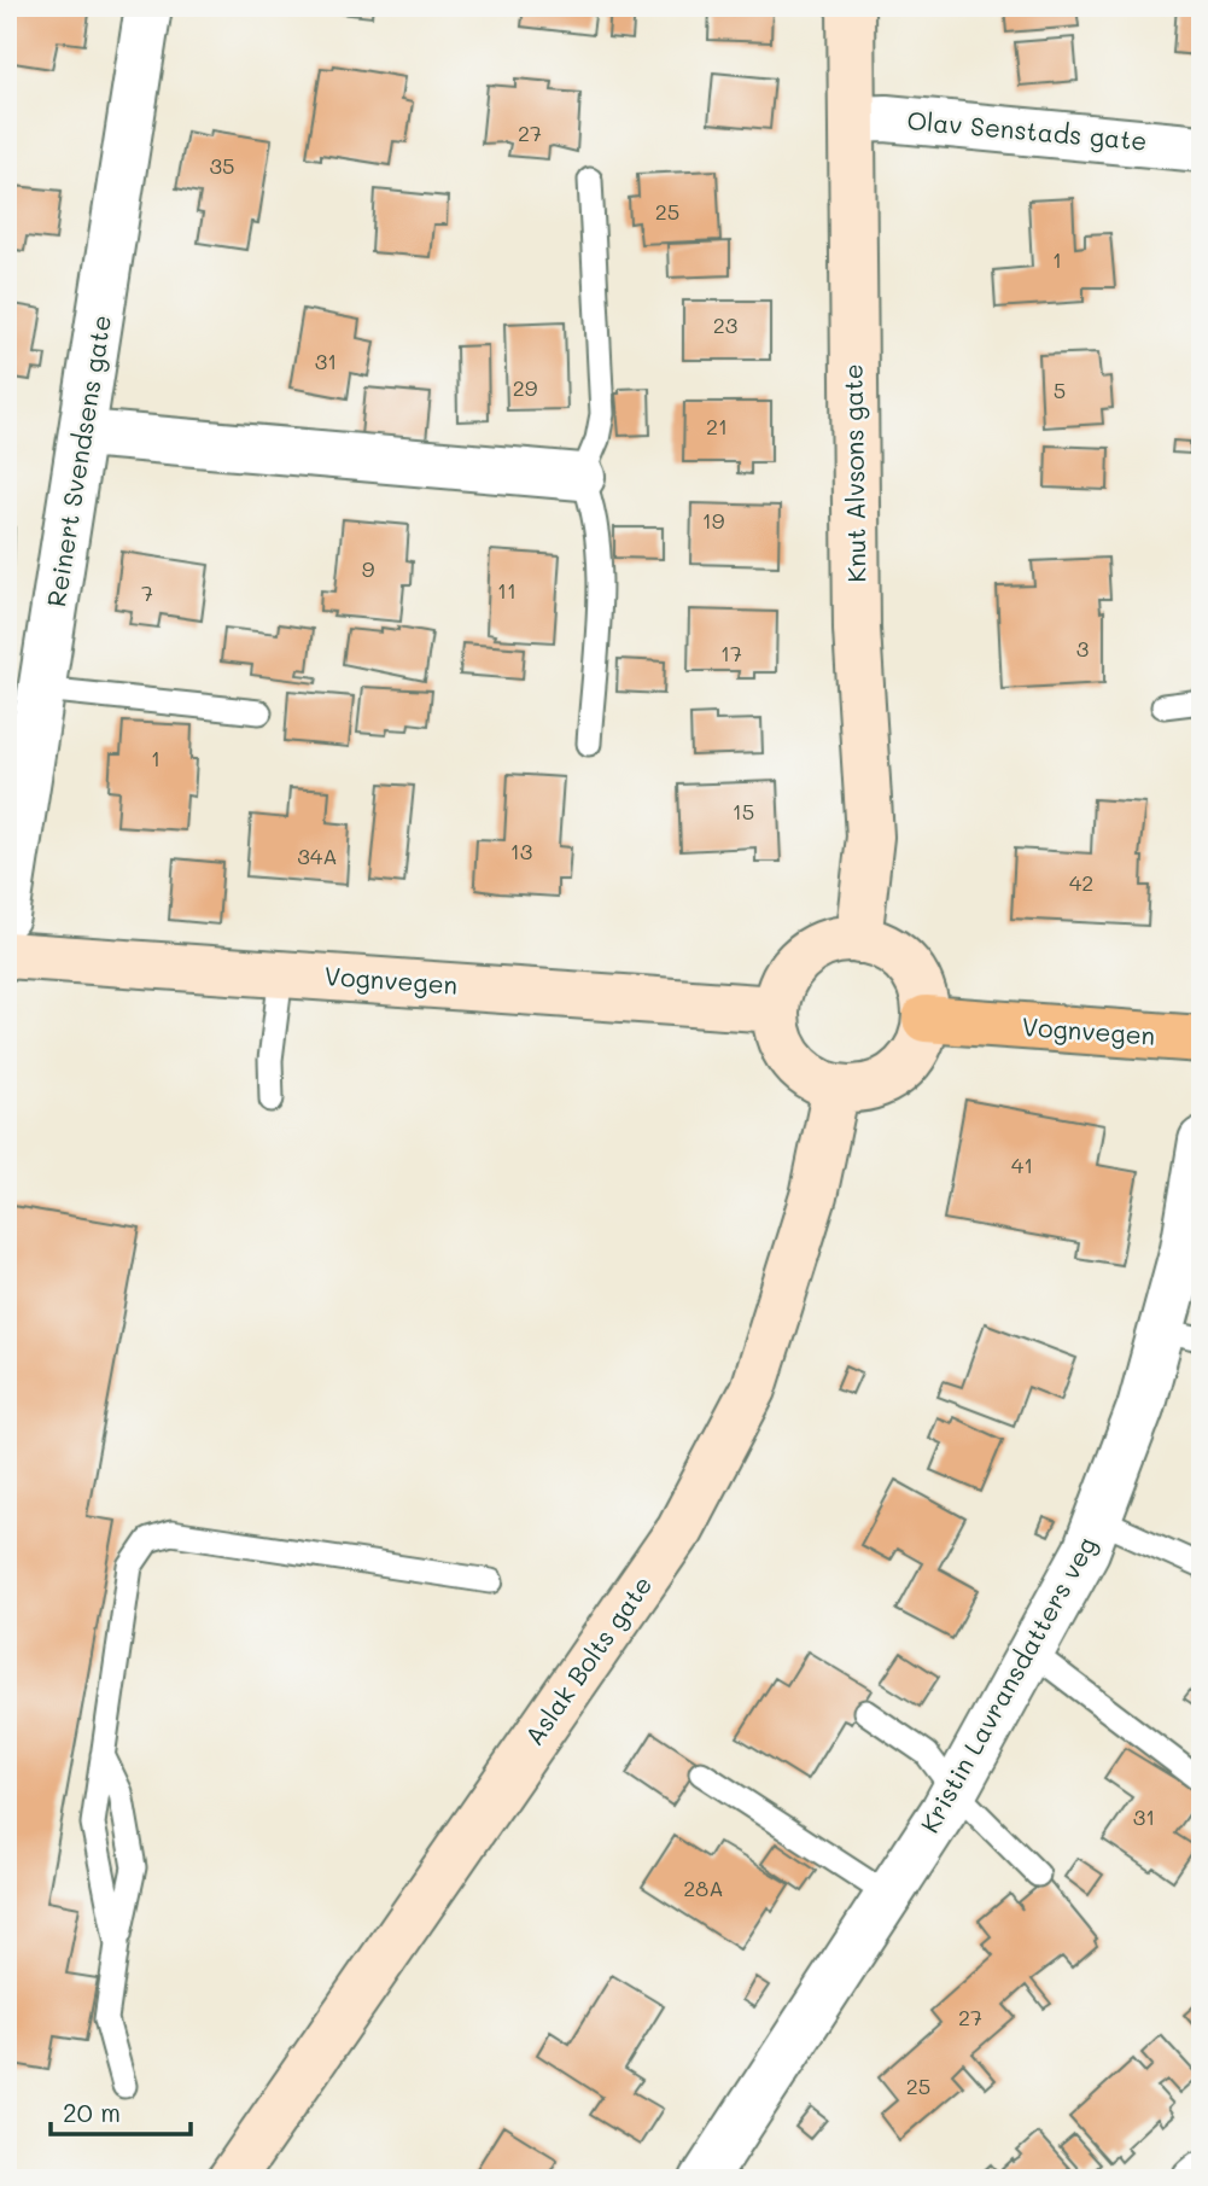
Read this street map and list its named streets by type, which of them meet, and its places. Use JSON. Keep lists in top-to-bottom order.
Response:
{
  "streets": {
    "main road": ["Knut Alvsons gate", "Vognvegen", "Aslak Bolts gate"],
    "street": ["Olav Senstads gate", "Reinert Svendsens gate", "Kristin Lavransdatters veg"]
  },
  "crossings": [
    ["Olav Senstads gate", "Knut Alvsons gate"],
    ["Knut Alvsons gate", "Vognvegen"],
    ["Knut Alvsons gate", "Aslak Bolts gate"],
    ["Vognvegen", "Aslak Bolts gate"]
  ],
  "house_numbers": [
    "27",
    "35",
    "25",
    "1",
    "23",
    "31",
    "29",
    "5",
    "21",
    "19",
    "9",
    "11",
    "7",
    "3",
    "17",
    "1",
    "15",
    "13",
    "34A",
    "42",
    "41",
    "31",
    "28A",
    "27",
    "25"
  ],
  "scale_bar": "20 m"
}
